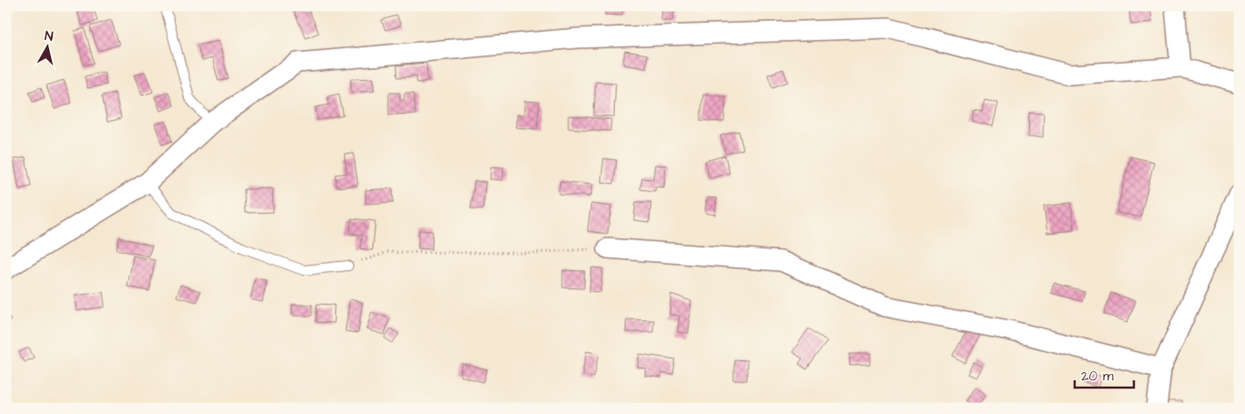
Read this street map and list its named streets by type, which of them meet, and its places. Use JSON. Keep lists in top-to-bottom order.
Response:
{
  "scale_bar": "20 m",
  "north": "top"
}
